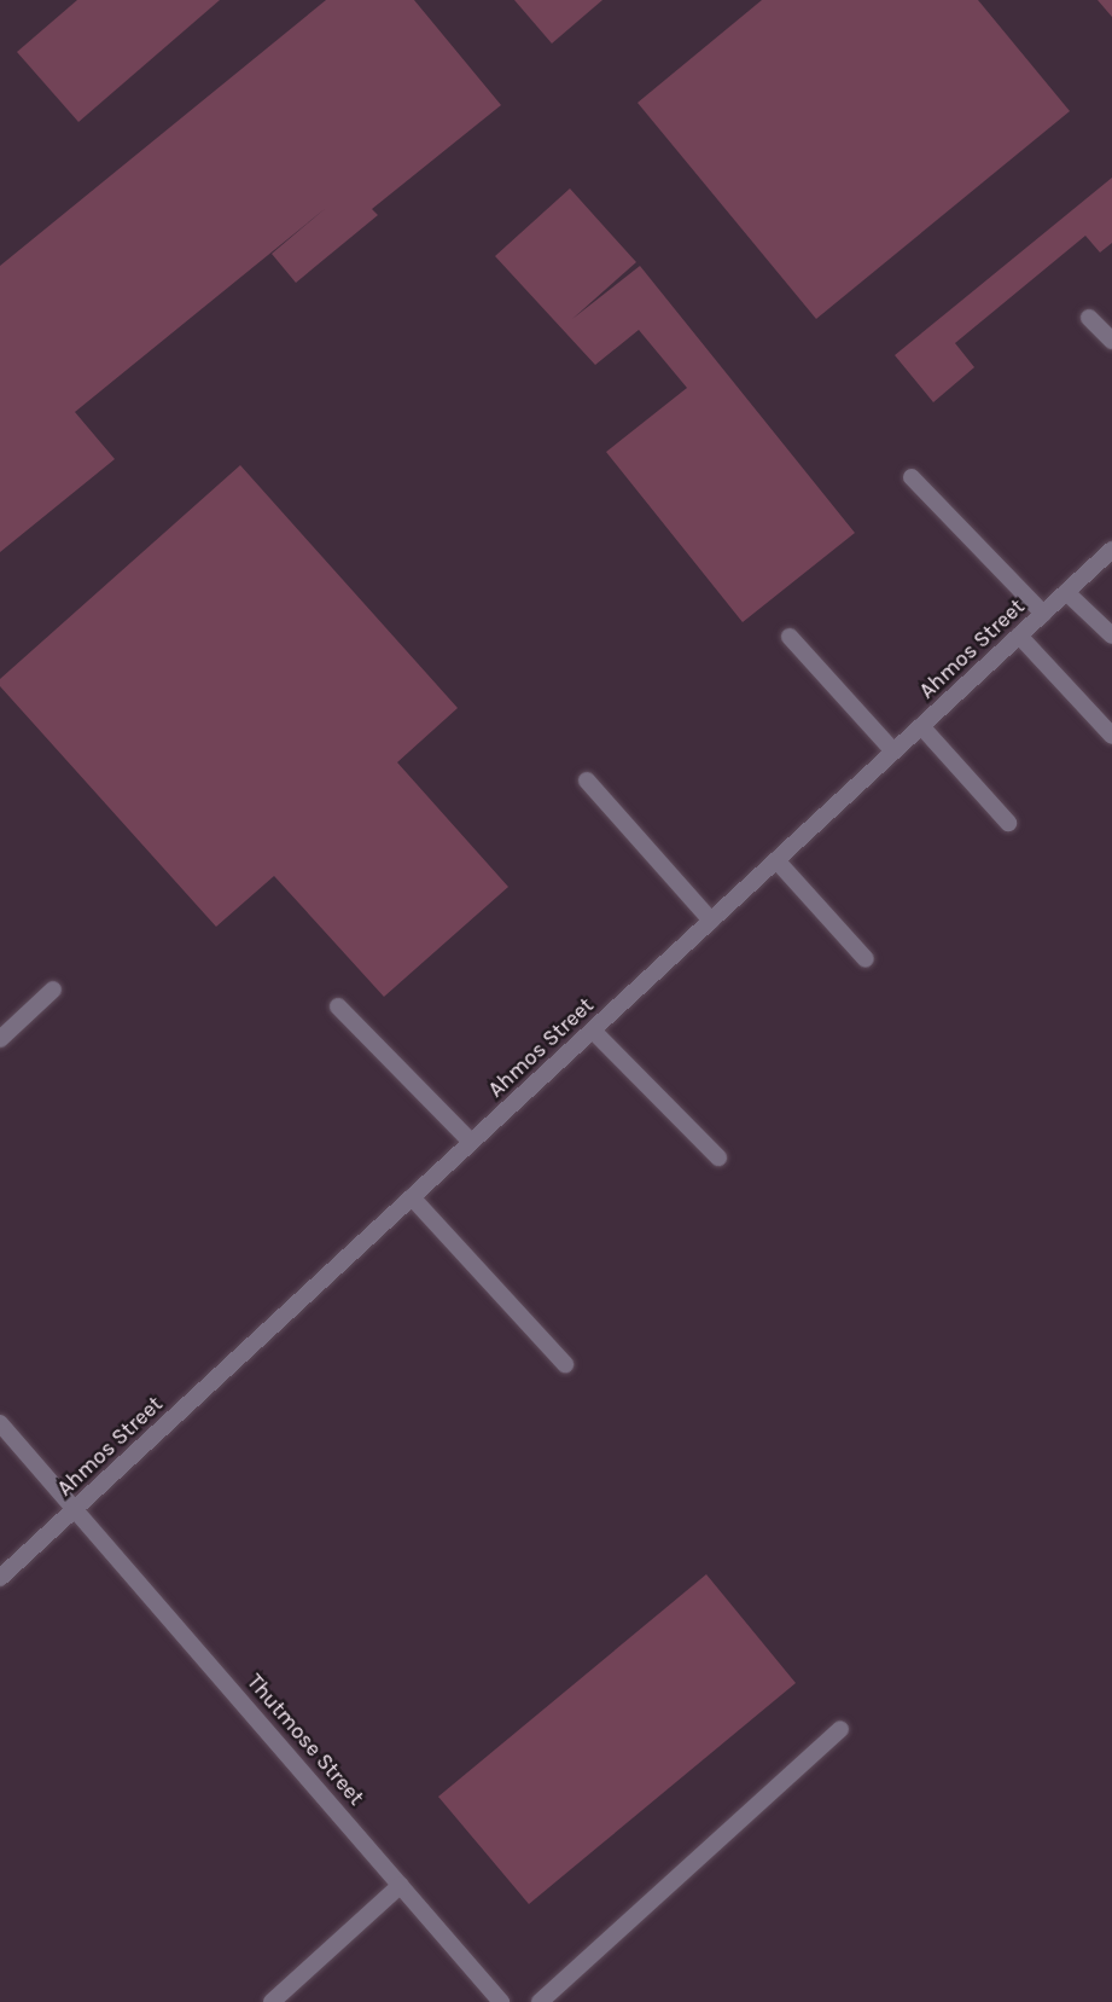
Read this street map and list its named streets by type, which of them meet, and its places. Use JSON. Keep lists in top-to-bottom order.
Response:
{
  "streets": {
    "lane": ["Ahmos Street", "Thutmose Street"]
  },
  "crossings": [
    ["Ahmos Street", "Thutmose Street"]
  ]
}
